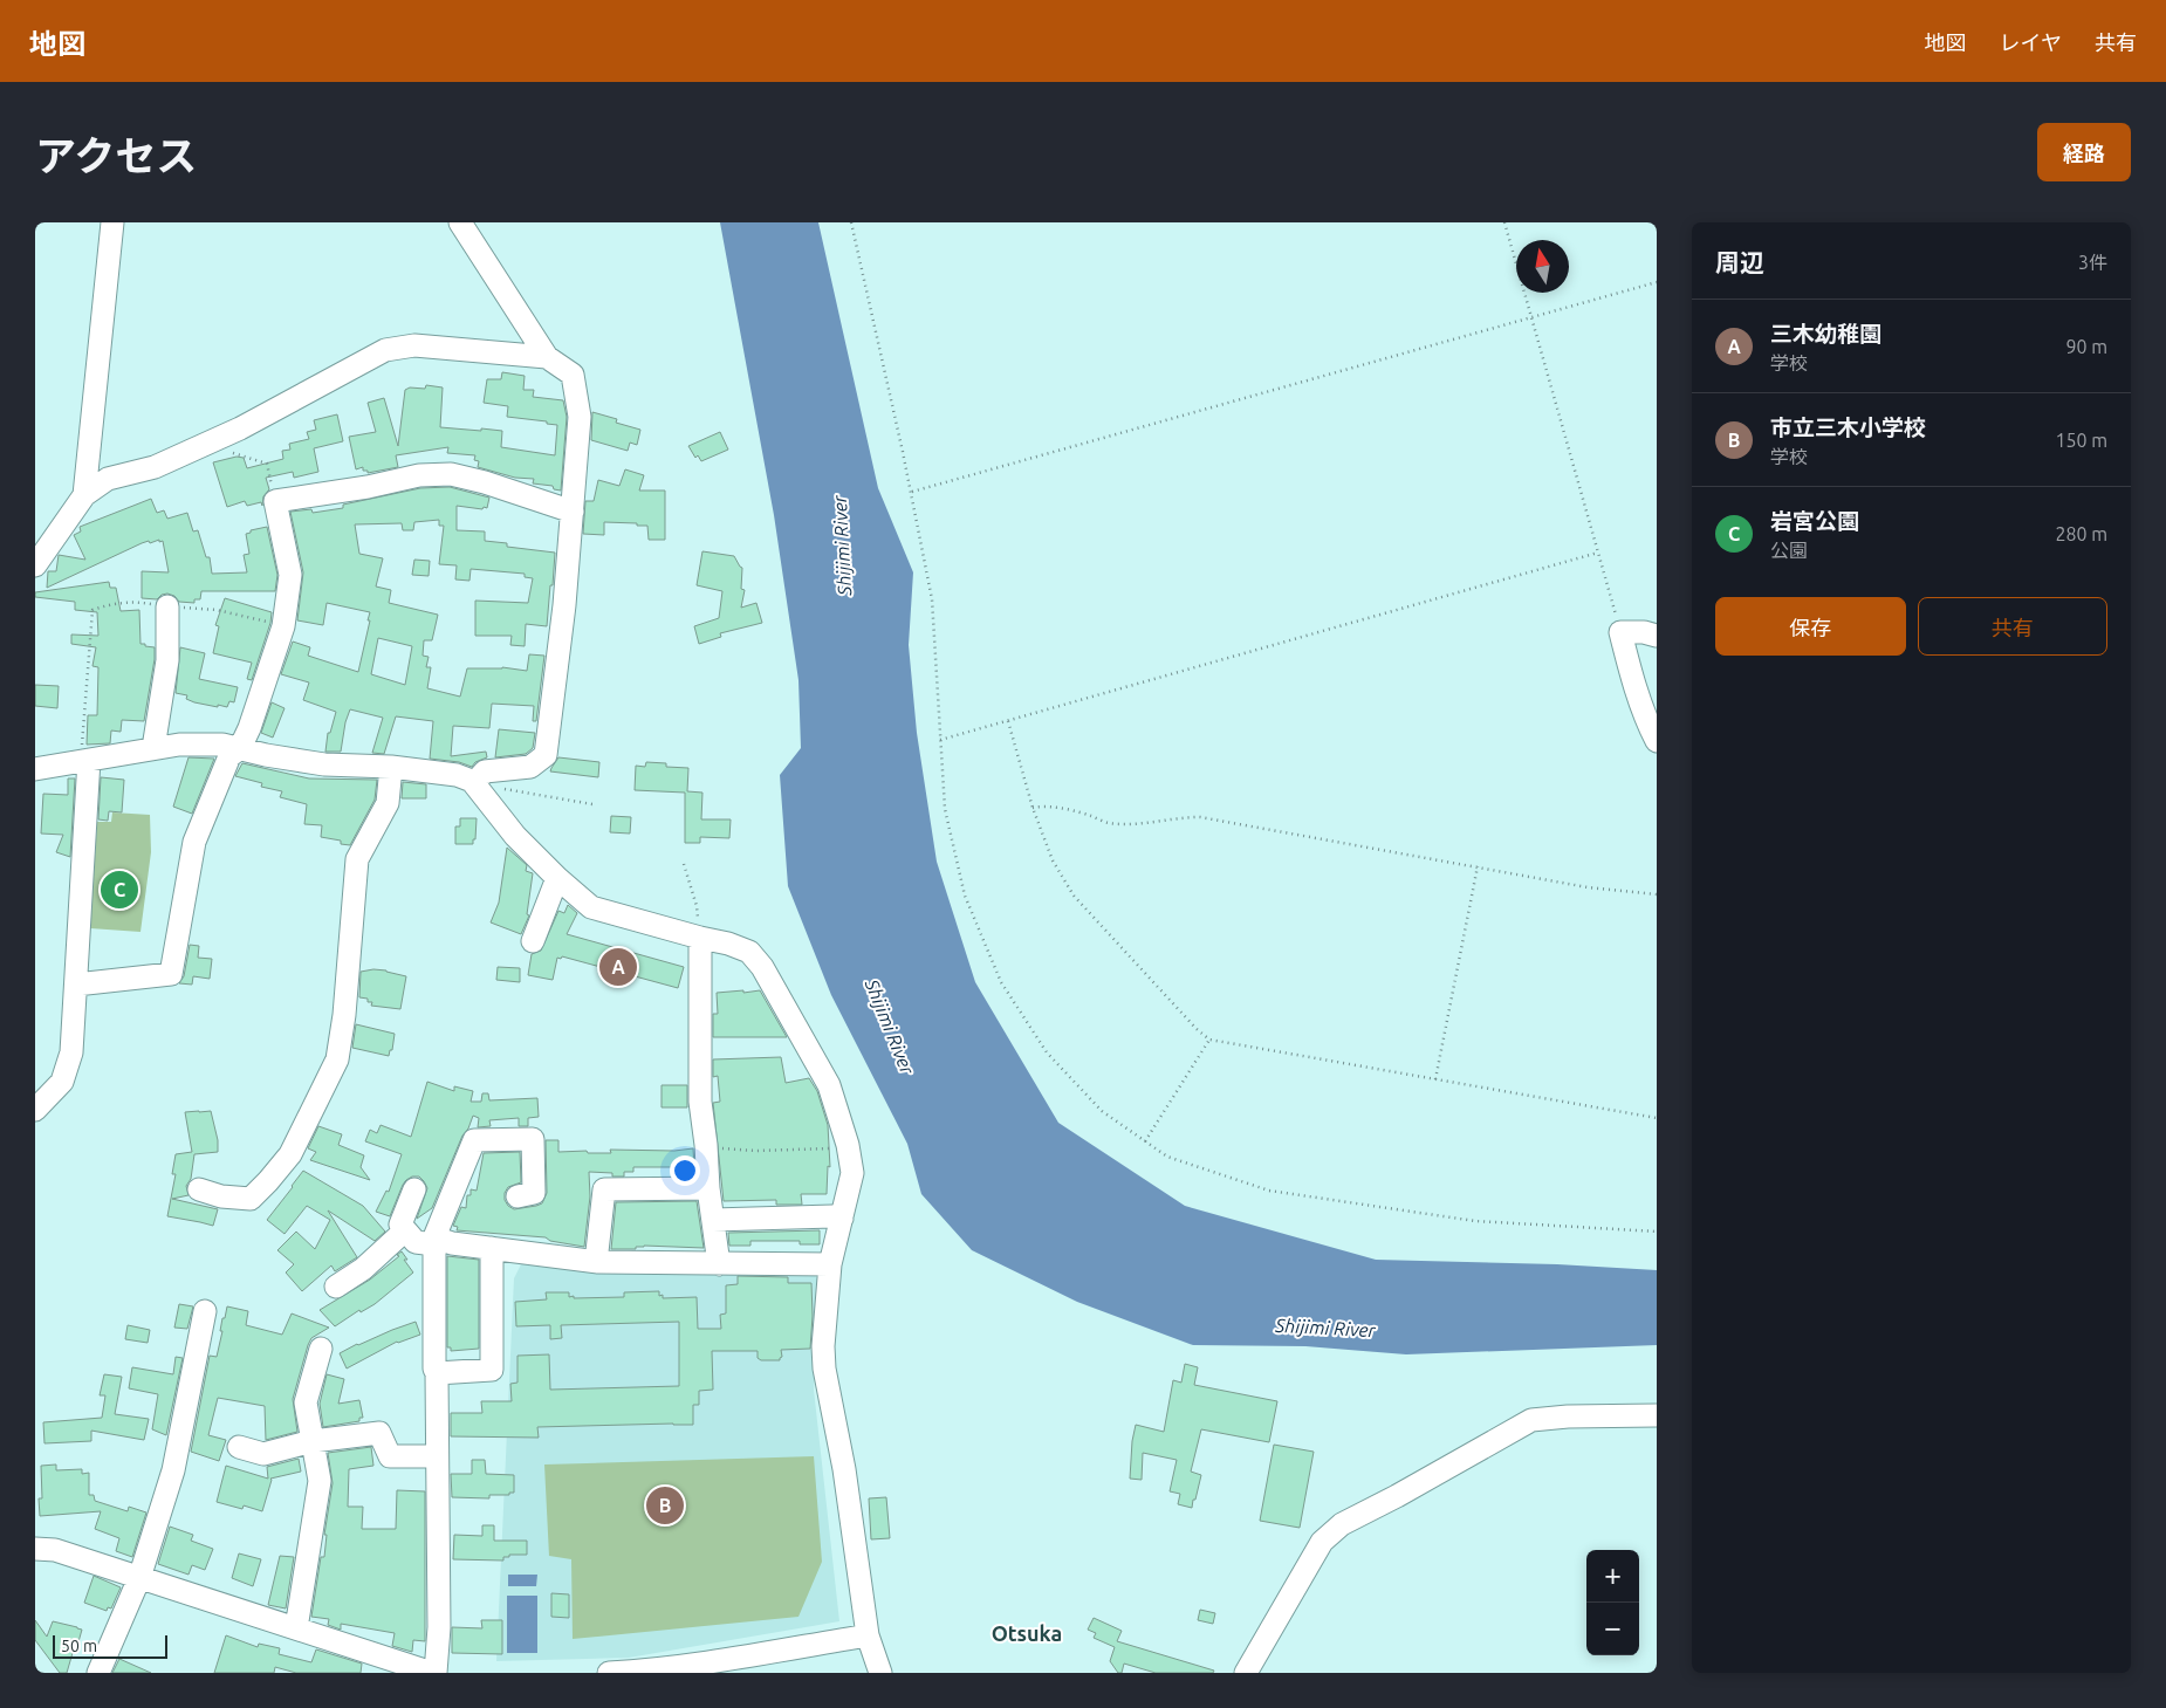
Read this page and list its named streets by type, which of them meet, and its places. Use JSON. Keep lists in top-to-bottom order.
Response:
{
  "districts": ["Otsuka"],
  "water": ["Shijimi River"],
  "scale_bar": "50 m",
  "north": "top",
  "page": {
    "header": "地図",
    "nav": ["地図", "レイヤ", "共有"],
    "title": "アクセス",
    "buttons": [
      "経路",
      ["保存", "共有"]
    ],
    "heading": ["周辺", "3件"],
    "list": [
      {
        "mark": "A",
        "name": "三木幼稚園",
        "note": "学校",
        "value": "90 m"
      },
      {
        "mark": "B",
        "name": "市立三木小学校",
        "note": "学校",
        "value": "150 m"
      },
      {
        "mark": "C",
        "name": "岩宮公園",
        "note": "公園",
        "value": "280 m"
      }
    ],
    "pins": ["C", "A", "B"],
    "map_buttons": ["+", "−"],
    "scale": "50 m"
  }
}
